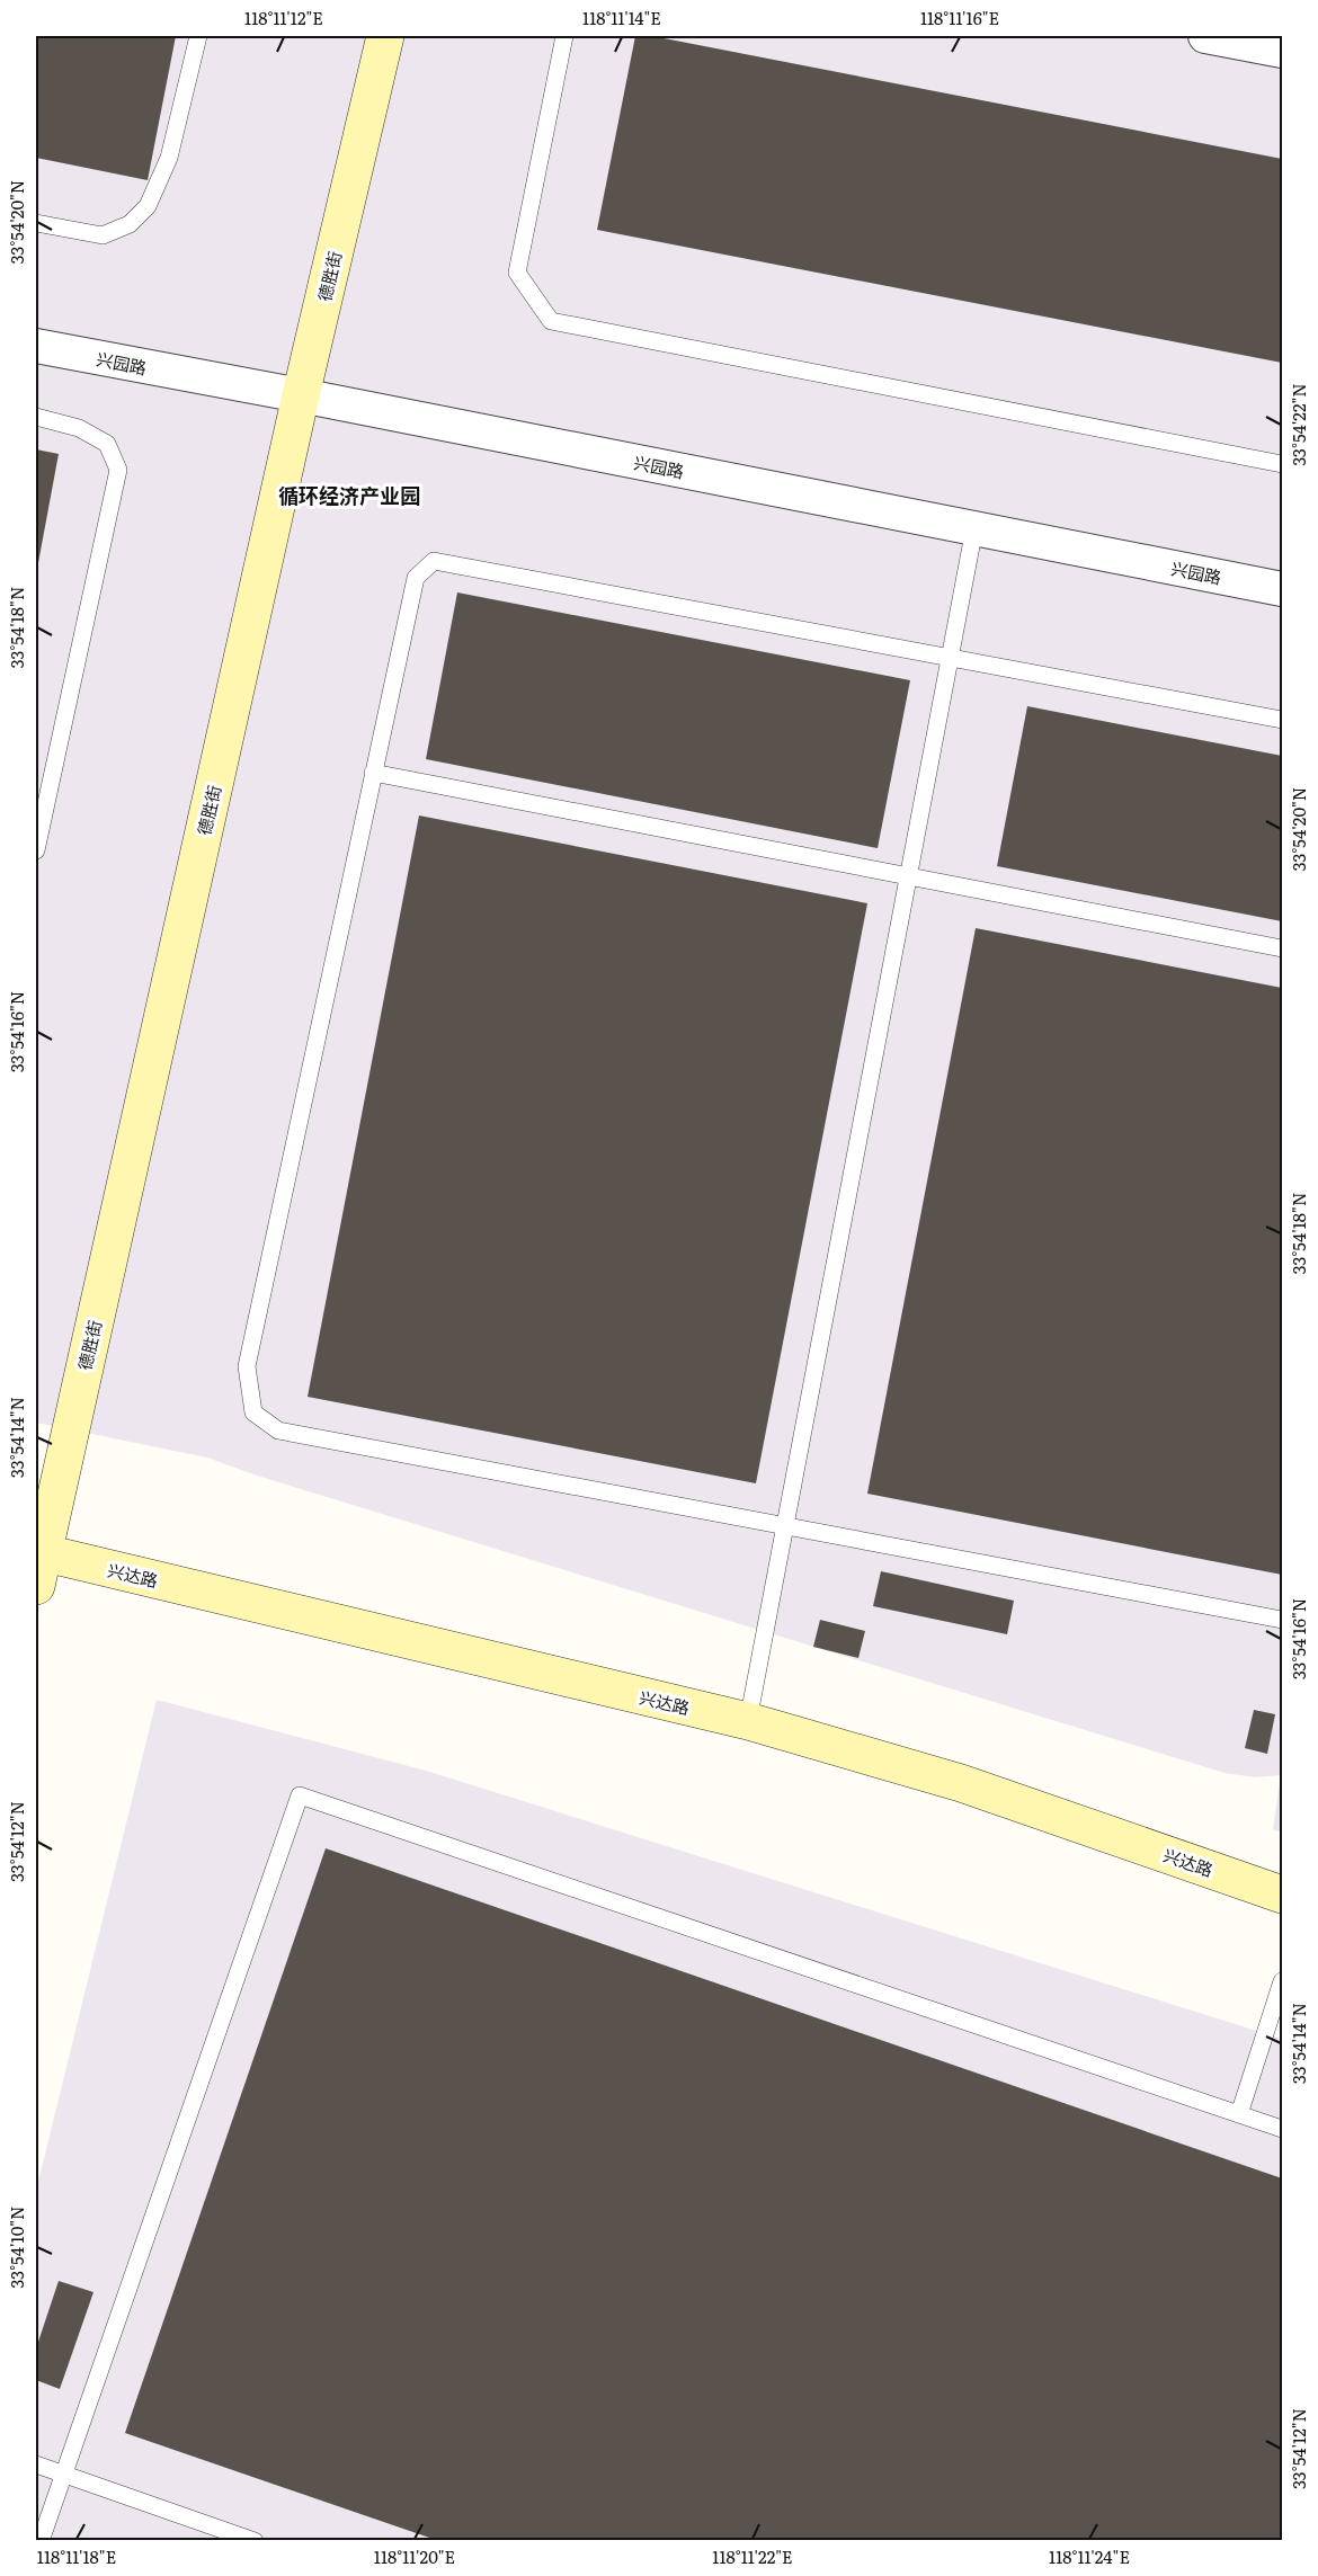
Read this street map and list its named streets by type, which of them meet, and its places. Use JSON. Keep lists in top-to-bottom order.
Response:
{
  "streets": {
    "street": ["德胜街", "兴园路", "兴达路"]
  },
  "crossings": [
    ["德胜街", "兴园路"],
    ["德胜街", "兴达路"]
  ],
  "districts": ["循环经济产业园"],
  "coordinates": [
    "118°11'12\"E",
    "118°11'14\"E",
    "118°11'16\"E",
    "33°54'20\"N",
    "33°54'22\"N",
    "33°54'18\"N",
    "33°54'16\"N",
    "33°54'14\"N",
    "33°54'12\"N",
    "33°54'10\"N",
    "118°11'18\"E",
    "118°11'20\"E",
    "118°11'22\"E",
    "118°11'24\"E"
  ]
}
